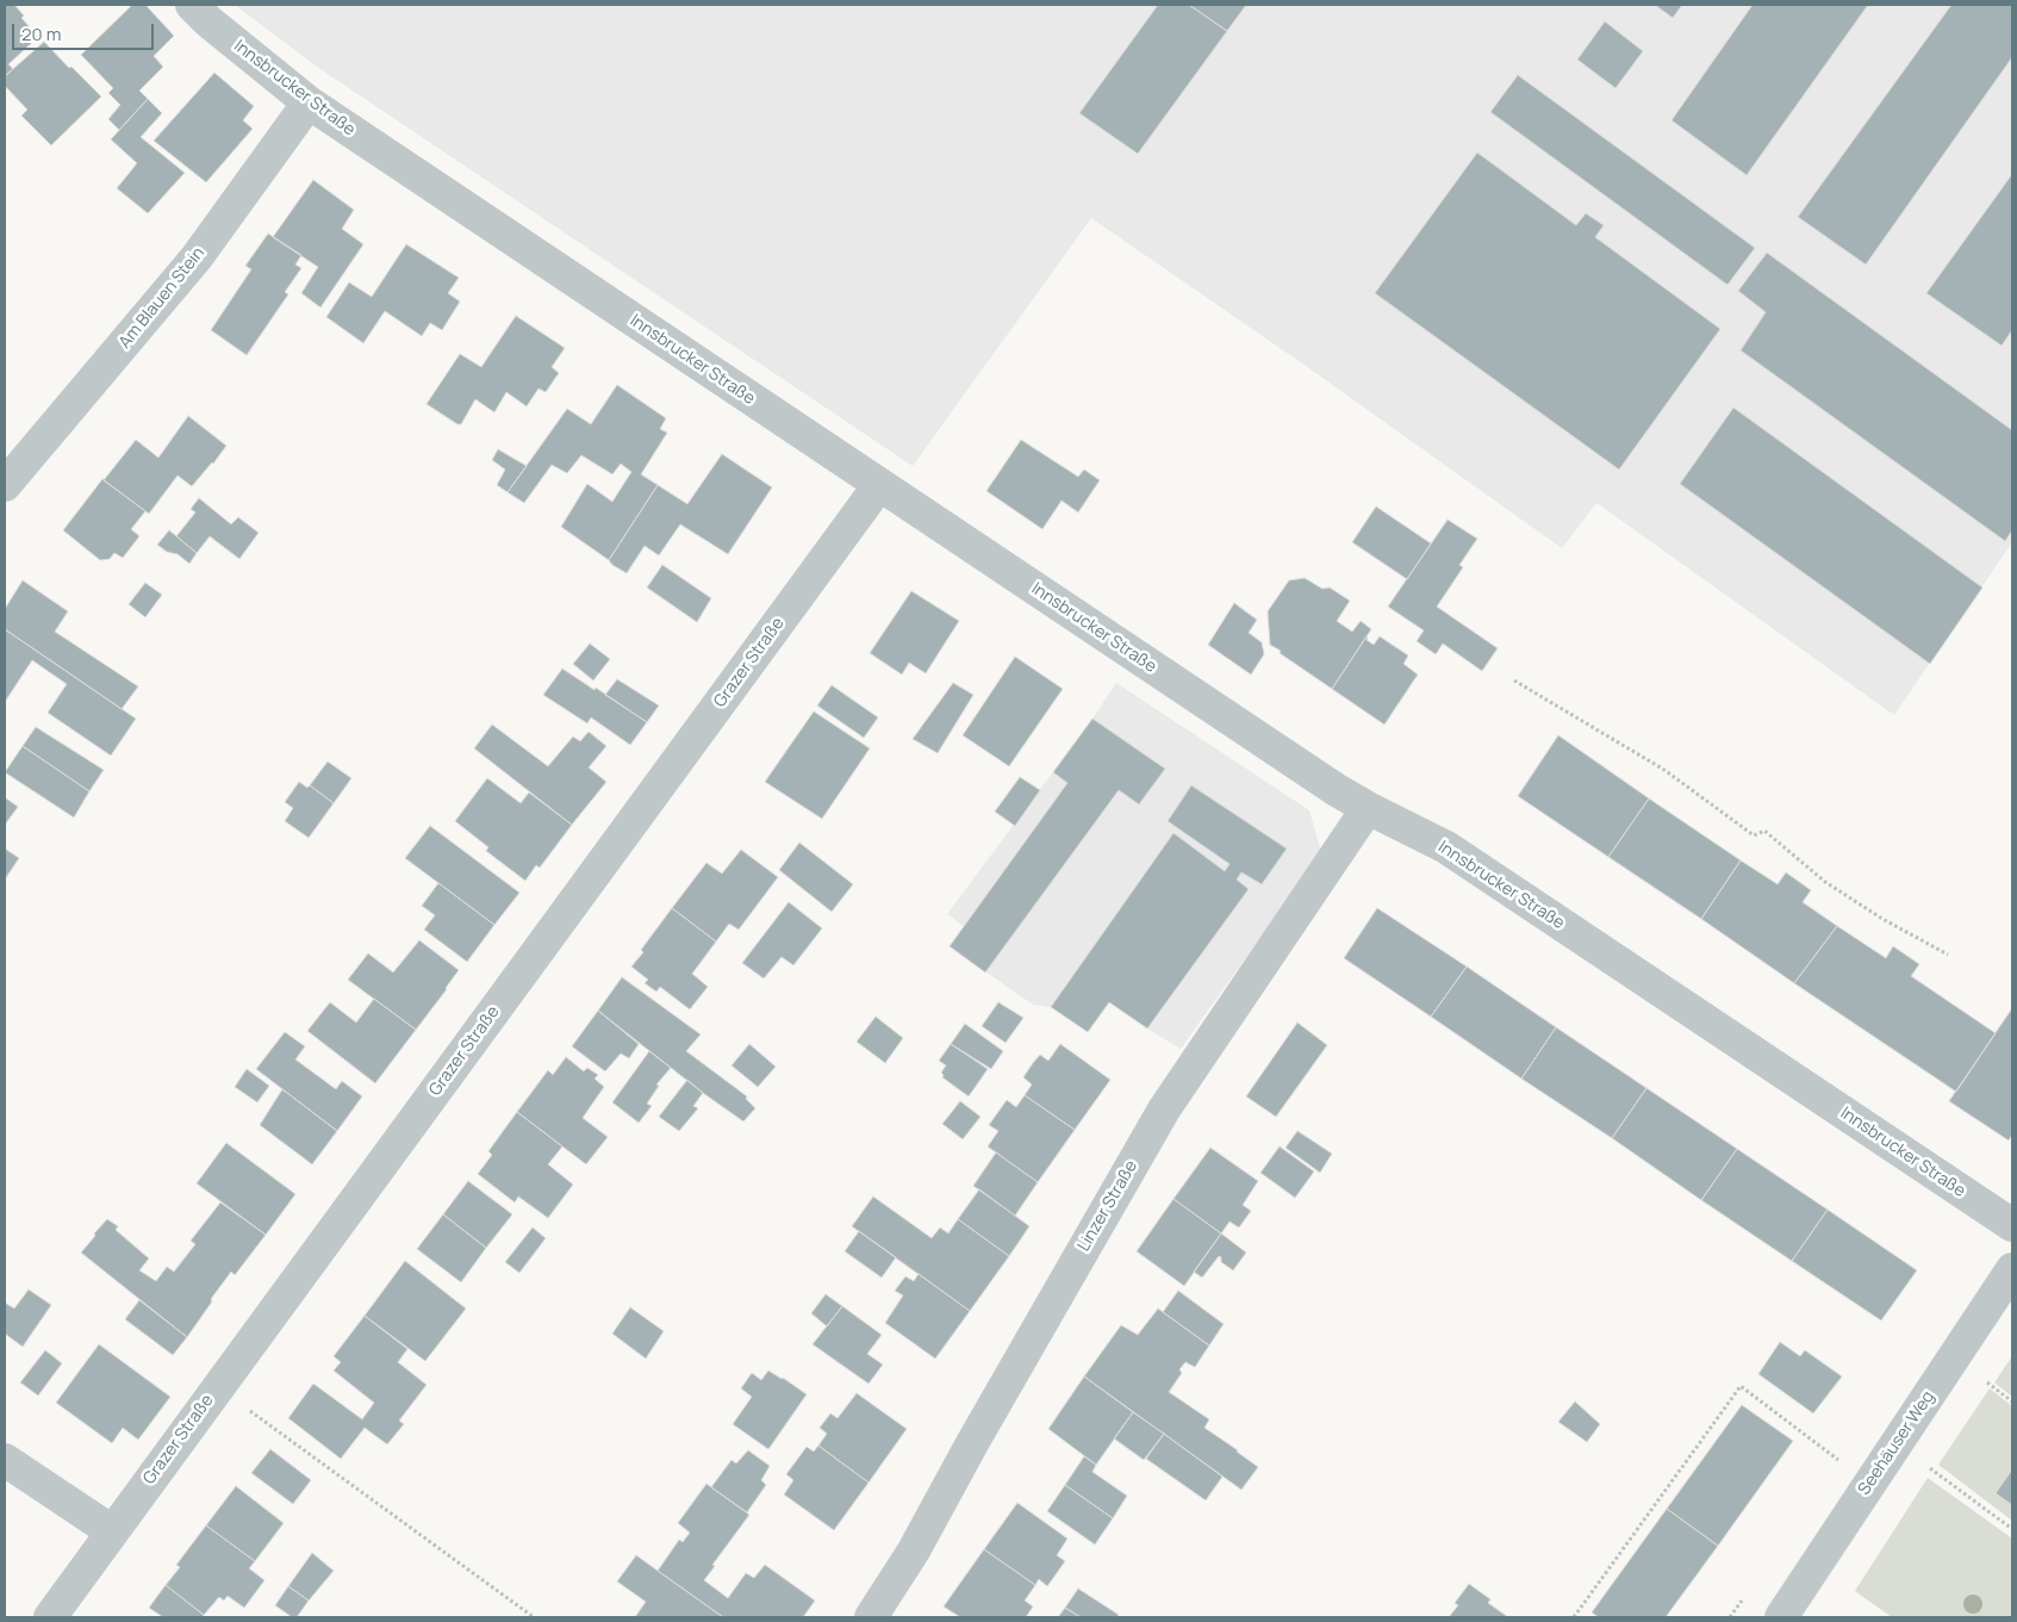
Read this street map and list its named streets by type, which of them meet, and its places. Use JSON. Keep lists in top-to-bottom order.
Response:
{
  "streets": {
    "street": [
      "Innsbrucker Straße",
      "Am Blauen Stein",
      "Grazer Straße",
      "Linzer Straße",
      "Seehäuser Weg"
    ]
  },
  "crossings": [
    ["Innsbrucker Straße", "Am Blauen Stein"],
    ["Innsbrucker Straße", "Grazer Straße"],
    ["Innsbrucker Straße", "Linzer Straße"]
  ],
  "scale_bar": "20 m"
}
